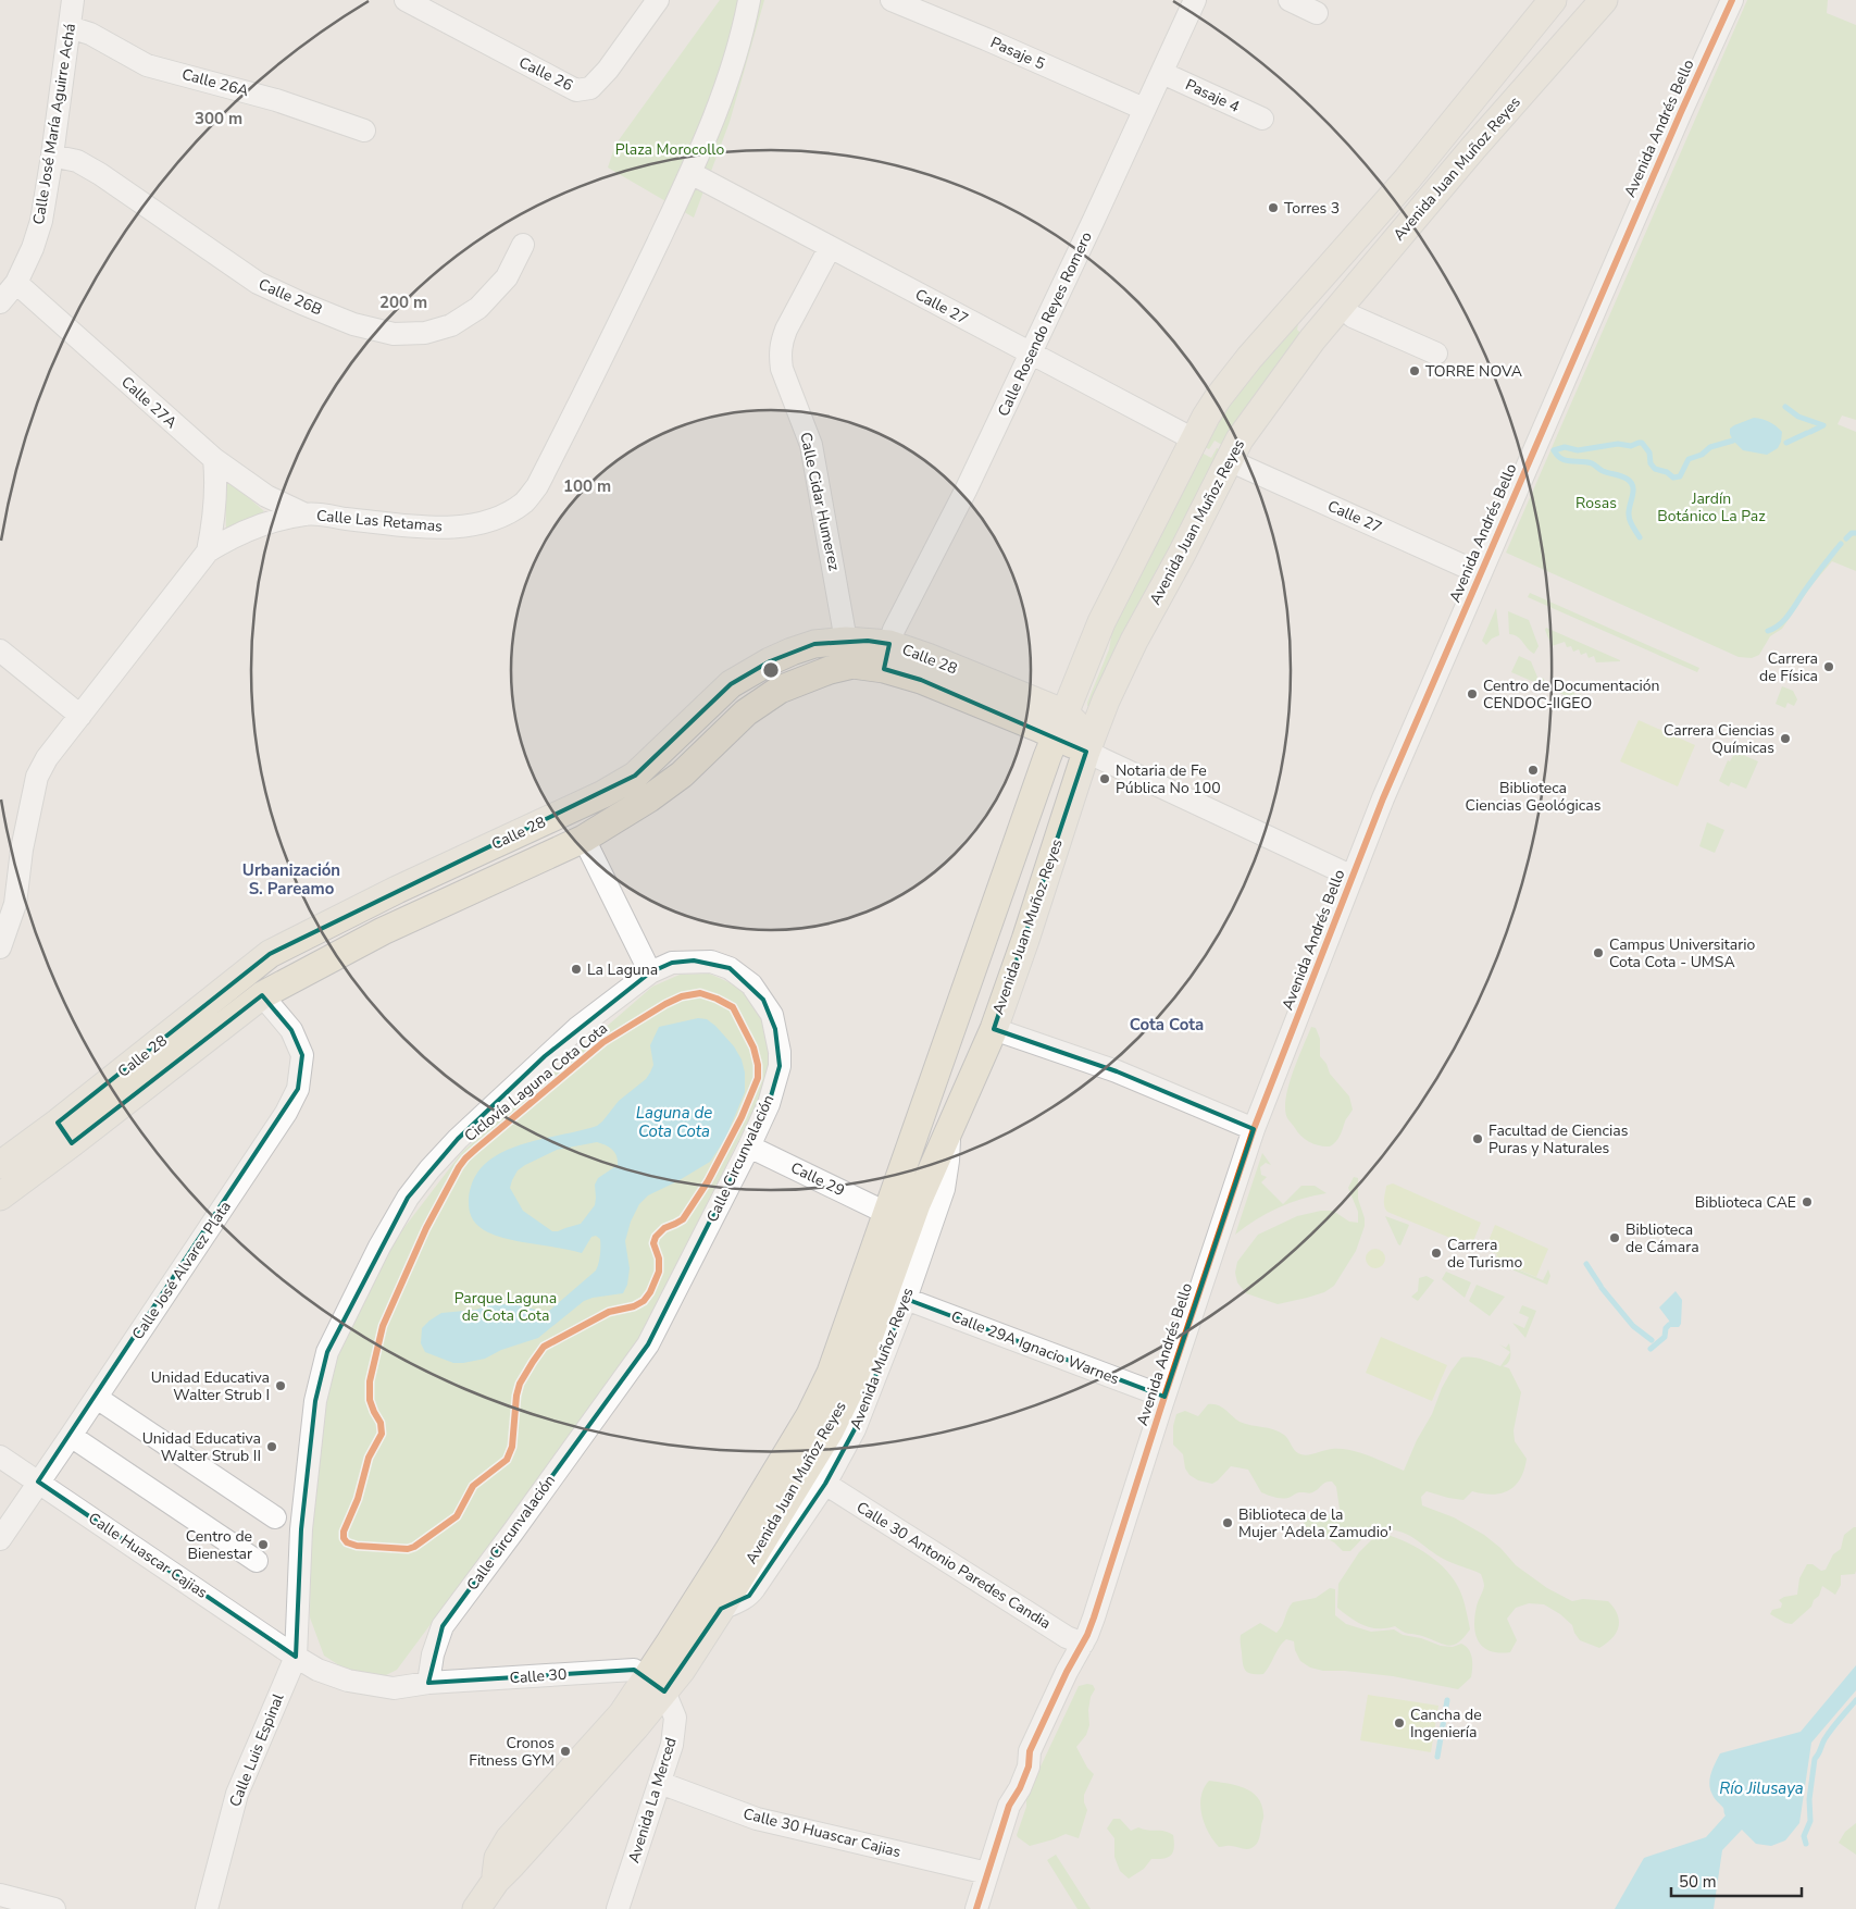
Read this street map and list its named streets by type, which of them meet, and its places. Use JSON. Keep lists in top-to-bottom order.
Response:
{
  "streets": {
    "main road": ["Avenida Juan Muñoz Reyes", "Calle 28"],
    "street": [
      "Pasaje 5",
      "Calle 26",
      "Calle 26A",
      "Pasaje 4",
      "Calle José María Aguirre Achá",
      "Avenida Andrés Bello",
      "Calle 26B",
      "Calle 27",
      "Calle Rosendo Reyes Romero",
      "Calle 27A",
      "Calle Cidar Humerez",
      "Calle Las Retamas",
      "Calle Circunvalación",
      "Calle 29",
      "Calle José Alvarez Plata",
      "Calle 29A Ignacio Warnes",
      "Avenida Muñoz Reyes",
      "Calle Huascar Cajias",
      "Calle 30 Antonio Paredes Candia",
      "Calle 30",
      "Calle Luis Espinal",
      "Avenida La Merced",
      "Calle 30 Huascar Cajias"
    ],
    "cycle path": ["Ciclovía Laguna Cota Cota"]
  },
  "crossings": [
    ["Pasaje 5", "Calle Rosendo Reyes Romero"],
    ["Calle 26A", "Calle José María Aguirre Achá"],
    ["Pasaje 4", "Calle Rosendo Reyes Romero"],
    ["Calle José María Aguirre Achá", "Calle 26B"],
    ["Calle José María Aguirre Achá", "Calle 27A"],
    ["Avenida Andrés Bello", "Calle 27"],
    ["Avenida Andrés Bello", "Calle 29A Ignacio Warnes"],
    ["Avenida Andrés Bello", "Calle 30 Antonio Paredes Candia"],
    ["Avenida Andrés Bello", "Calle 30 Huascar Cajias"],
    ["Avenida Juan Muñoz Reyes", "Calle 27"],
    ["Avenida Juan Muñoz Reyes", "Calle 28"],
    ["Avenida Juan Muñoz Reyes", "Calle 29"],
    ["Avenida Juan Muñoz Reyes", "Avenida Muñoz Reyes"],
    ["Avenida Juan Muñoz Reyes", "Calle 30"],
    ["Avenida Juan Muñoz Reyes", "Avenida La Merced"],
    ["Calle 27", "Calle Rosendo Reyes Romero"],
    ["Calle 27", "Calle Cidar Humerez"],
    ["Calle 27", "Calle Las Retamas"],
    ["Calle Rosendo Reyes Romero", "Calle 28"],
    ["Calle 27A", "Calle Las Retamas"],
    ["Calle Cidar Humerez", "Calle 28"],
    ["Calle 28", "Calle José Alvarez Plata"],
    ["Calle Circunvalación", "Calle 29"],
    ["Calle Circunvalación", "Calle Huascar Cajias"],
    ["Calle Circunvalación", "Calle 30"],
    ["Calle Circunvalación", "Calle Luis Espinal"],
    ["Calle José Alvarez Plata", "Calle Huascar Cajias"],
    ["Calle 29A Ignacio Warnes", "Avenida Muñoz Reyes"],
    ["Avenida Muñoz Reyes", "Calle 30 Antonio Paredes Candia"],
    ["Calle Huascar Cajias", "Calle Luis Espinal"],
    ["Calle 30", "Avenida La Merced"],
    ["Avenida La Merced", "Calle 30 Huascar Cajias"]
  ],
  "districts": ["Urbanización S. Pareamo", "Cota Cota"],
  "water": ["Laguna de Cota Cota", "Río Jilusaya"],
  "parks": [
    "Plaza Morocollo",
    "Jardín Botánico La Paz",
    "Rosas",
    "Parque Laguna de Cota Cota"
  ],
  "places": [
    "Torres 3",
    "TORRE NOVA",
    "Carrera de Física",
    "Centro de Documentación CENDOC-IIGEO",
    "Carrera Ciencias Químicas",
    "Biblioteca Ciencias Geológicas",
    "Notaria de Fe Pública No 100",
    "Campus Universitario Cota Cota - UMSA",
    "La Laguna",
    "Facultad de Ciencias Puras y Naturales",
    "Biblioteca CAE",
    "Biblioteca de Cámara",
    "Carrera de Turismo",
    "Unidad Educativa Walter Strub I",
    "Unidad Educativa Walter Strub II",
    "Biblioteca de la Mujer 'Adela Zamudio'",
    "Centro de Bienestar",
    "Cancha de Ingeniería",
    "Cronos Fitness GYM"
  ],
  "scale_bar": "50 m",
  "rings": ["300 m", "200 m", "100 m"]
}
